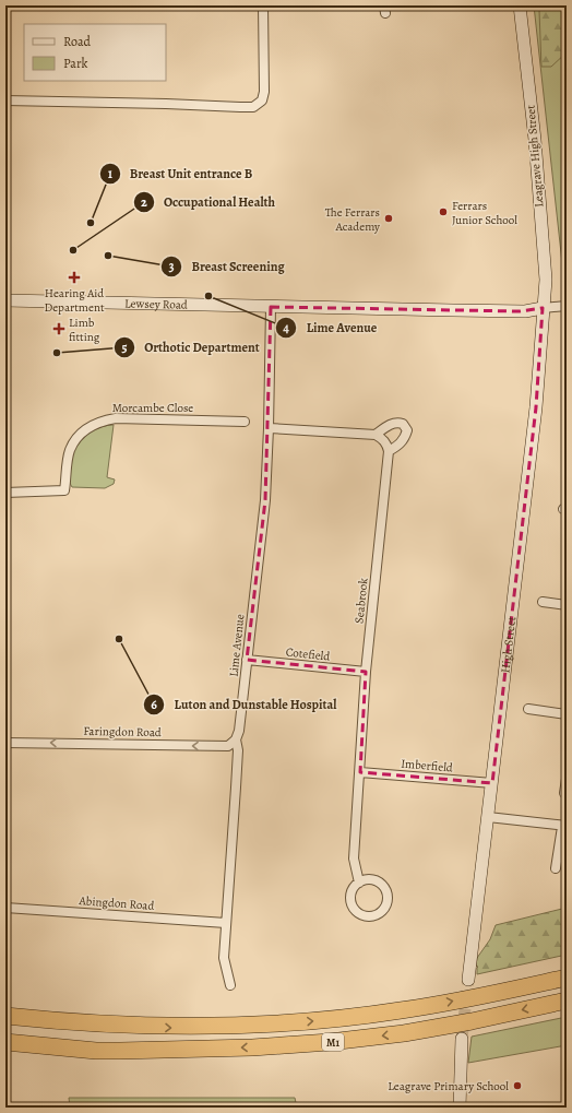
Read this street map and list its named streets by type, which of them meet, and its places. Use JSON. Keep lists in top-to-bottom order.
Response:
{
  "streets": {
    "highway": ["M1"],
    "street": [
      "Leagrave High Street",
      "Lewsey Road",
      "Morcambe Close",
      "Seabrook",
      "High Street",
      "Lime Avenue",
      "Cotefield",
      "Faringdon Road",
      "Imberfield",
      "Abingdon Road"
    ]
  },
  "crossings": [
    ["Leagrave High Street", "Lewsey Road"],
    ["Leagrave High Street", "High Street"],
    ["Lewsey Road", "High Street"],
    ["Lewsey Road", "Lime Avenue"],
    ["Seabrook", "Cotefield"],
    ["Seabrook", "Imberfield"],
    ["High Street", "Imberfield"],
    ["Lime Avenue", "Cotefield"],
    ["Lime Avenue", "Faringdon Road"],
    ["Lime Avenue", "Abingdon Road"]
  ],
  "one_way": ["Faringdon Road"],
  "places": {
    "other": [
      "Ferrars Junior School",
      "The Ferrars Academy",
      "Breast Unit entrance B",
      "Occupational Health",
      "Breast Screening",
      "Lime Avenue",
      "Orthotic Department",
      "Luton and Dunstable Hospital",
      "Leagrave Primary School"
    ],
    "health": ["Hearing Aid Department", "Limb fitting"]
  },
  "legend": ["Road", "Park"]
}
